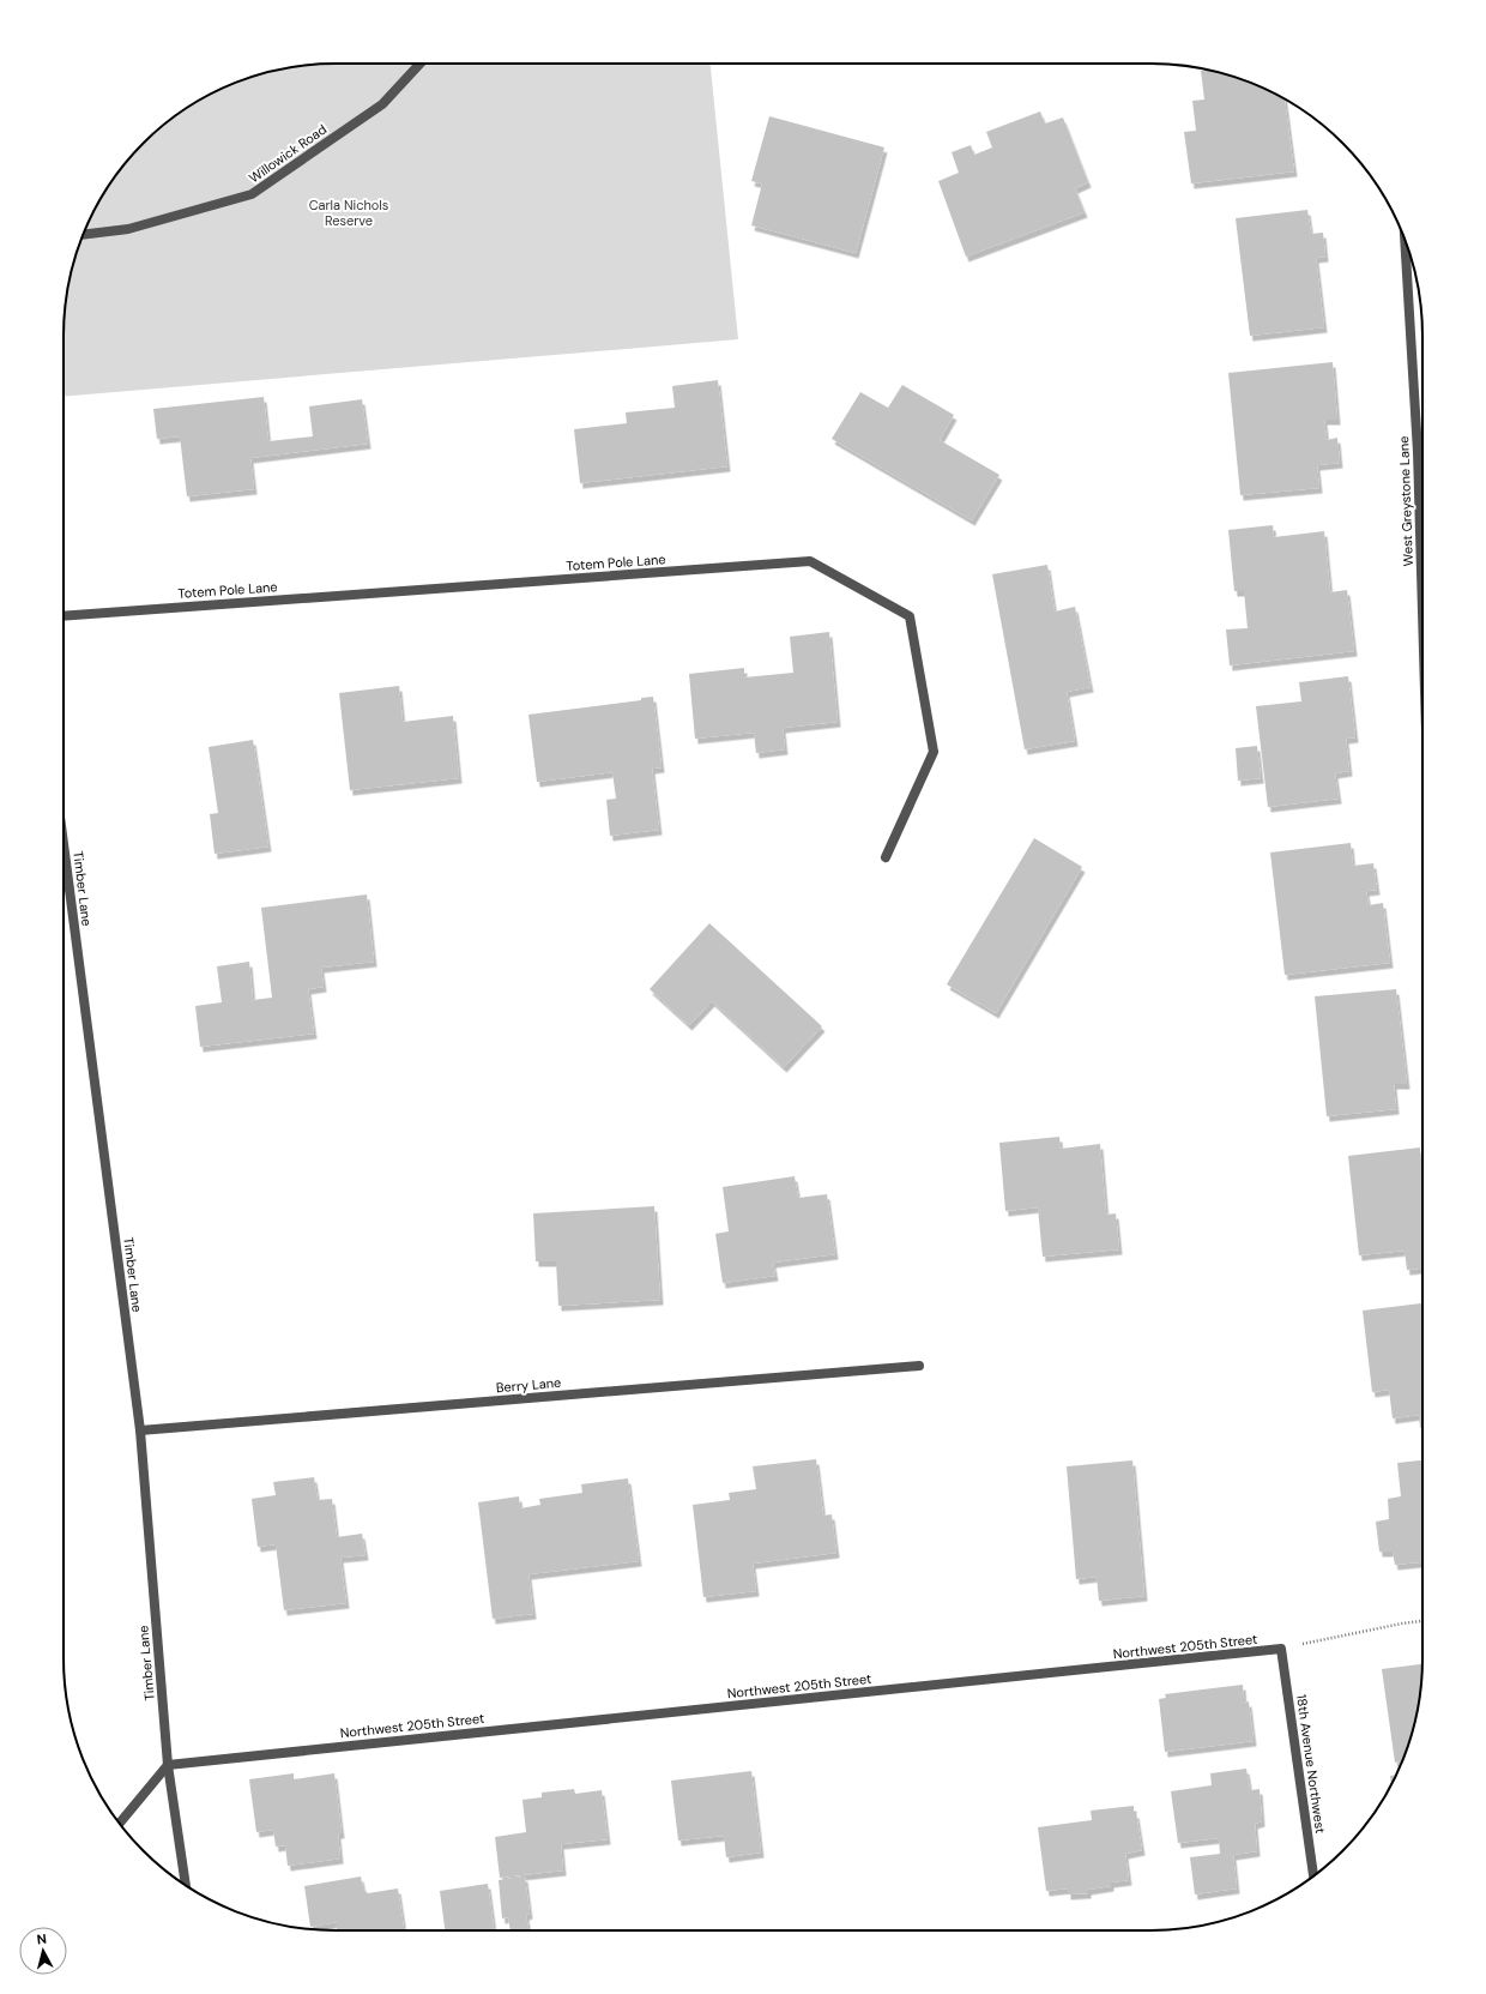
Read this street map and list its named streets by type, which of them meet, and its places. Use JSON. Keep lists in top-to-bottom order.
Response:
{
  "streets": {
    "street": [
      "Willowick Road",
      "West Greystone Lane",
      "Totem Pole Lane",
      "Timber Lane",
      "Berry Lane",
      "Northwest 205th Street",
      "18th Avenue Northwest"
    ]
  },
  "crossings": [
    ["Timber Lane", "Berry Lane"],
    ["Timber Lane", "Northwest 205th Street"],
    ["Northwest 205th Street", "18th Avenue Northwest"]
  ],
  "parks": ["Carla Nichols Reserve"],
  "north": "top"
}
